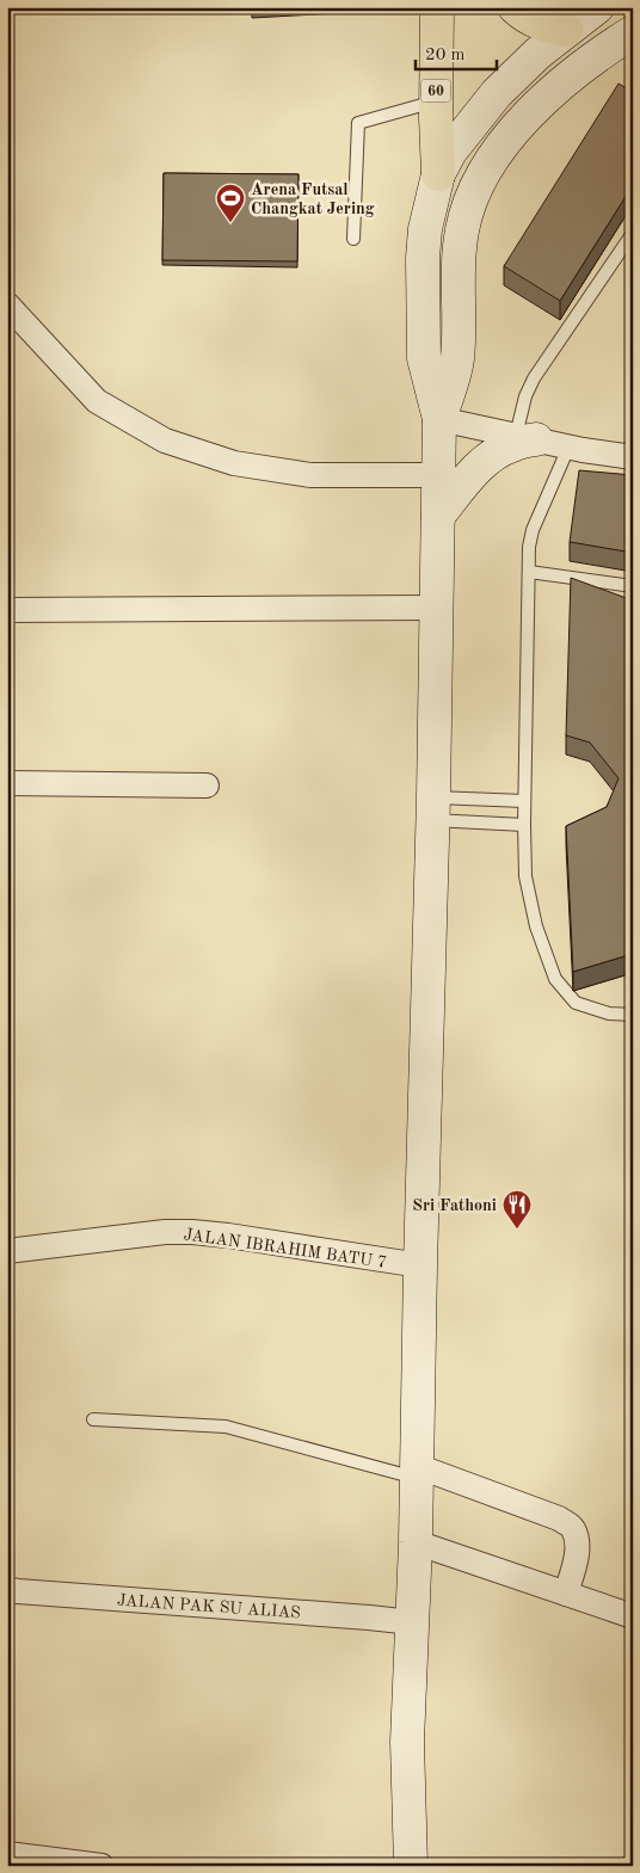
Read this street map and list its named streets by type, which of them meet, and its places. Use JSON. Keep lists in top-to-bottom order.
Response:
{
  "streets": {
    "highway": ["60"],
    "street": ["JALAN IBRAHIM BATU 7", "JALAN PAK SU ALIAS"]
  },
  "crossings": [
    ["60", "JALAN IBRAHIM BATU 7"],
    ["60", "JALAN PAK SU ALIAS"]
  ],
  "places": {
    "sports": ["Arena Futsal Changkat Jering"],
    "restaurant": ["Sri Fathoni"]
  },
  "scale_bar": "20 m"
}
